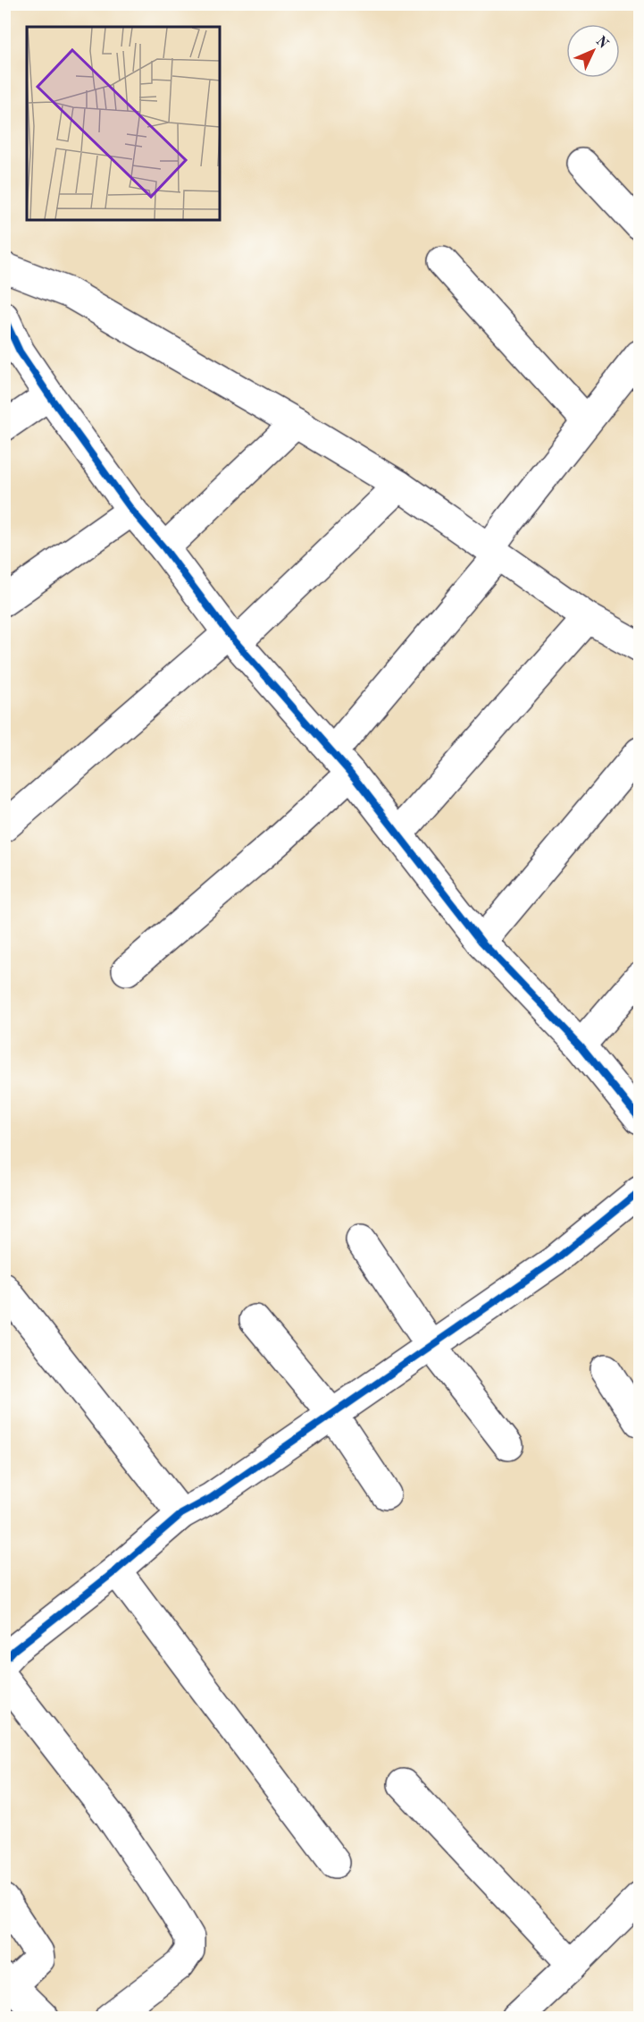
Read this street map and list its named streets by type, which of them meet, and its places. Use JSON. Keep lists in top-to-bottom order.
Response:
{
  "north": "top right"
}
